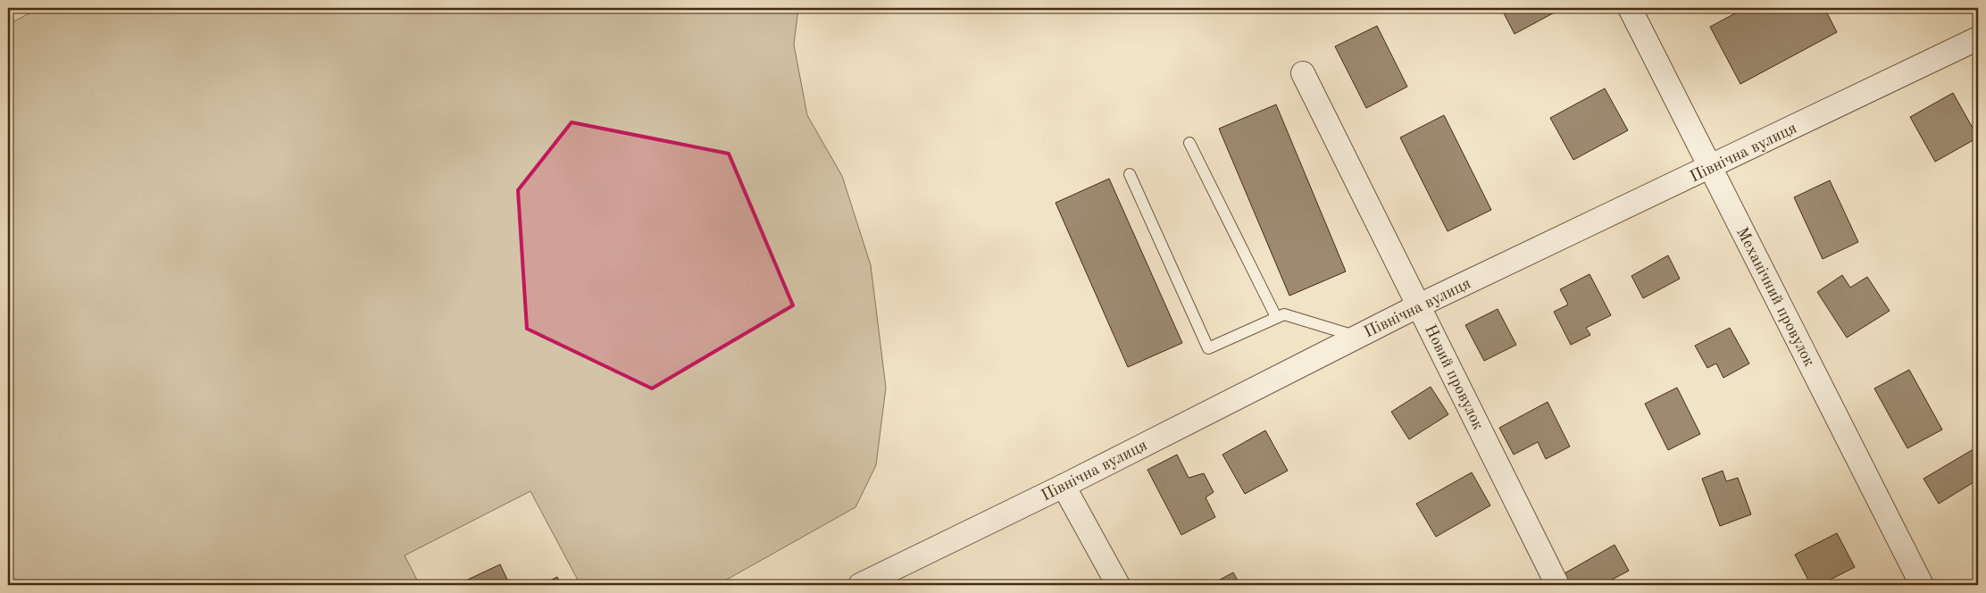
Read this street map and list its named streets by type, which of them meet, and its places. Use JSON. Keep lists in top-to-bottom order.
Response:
{
  "streets": {
    "street": ["Північна вулиця", "Механічний провулок", "Новий провулок"]
  },
  "crossings": [
    ["Північна вулиця", "Механічний провулок"],
    ["Північна вулиця", "Новий провулок"]
  ]
}
